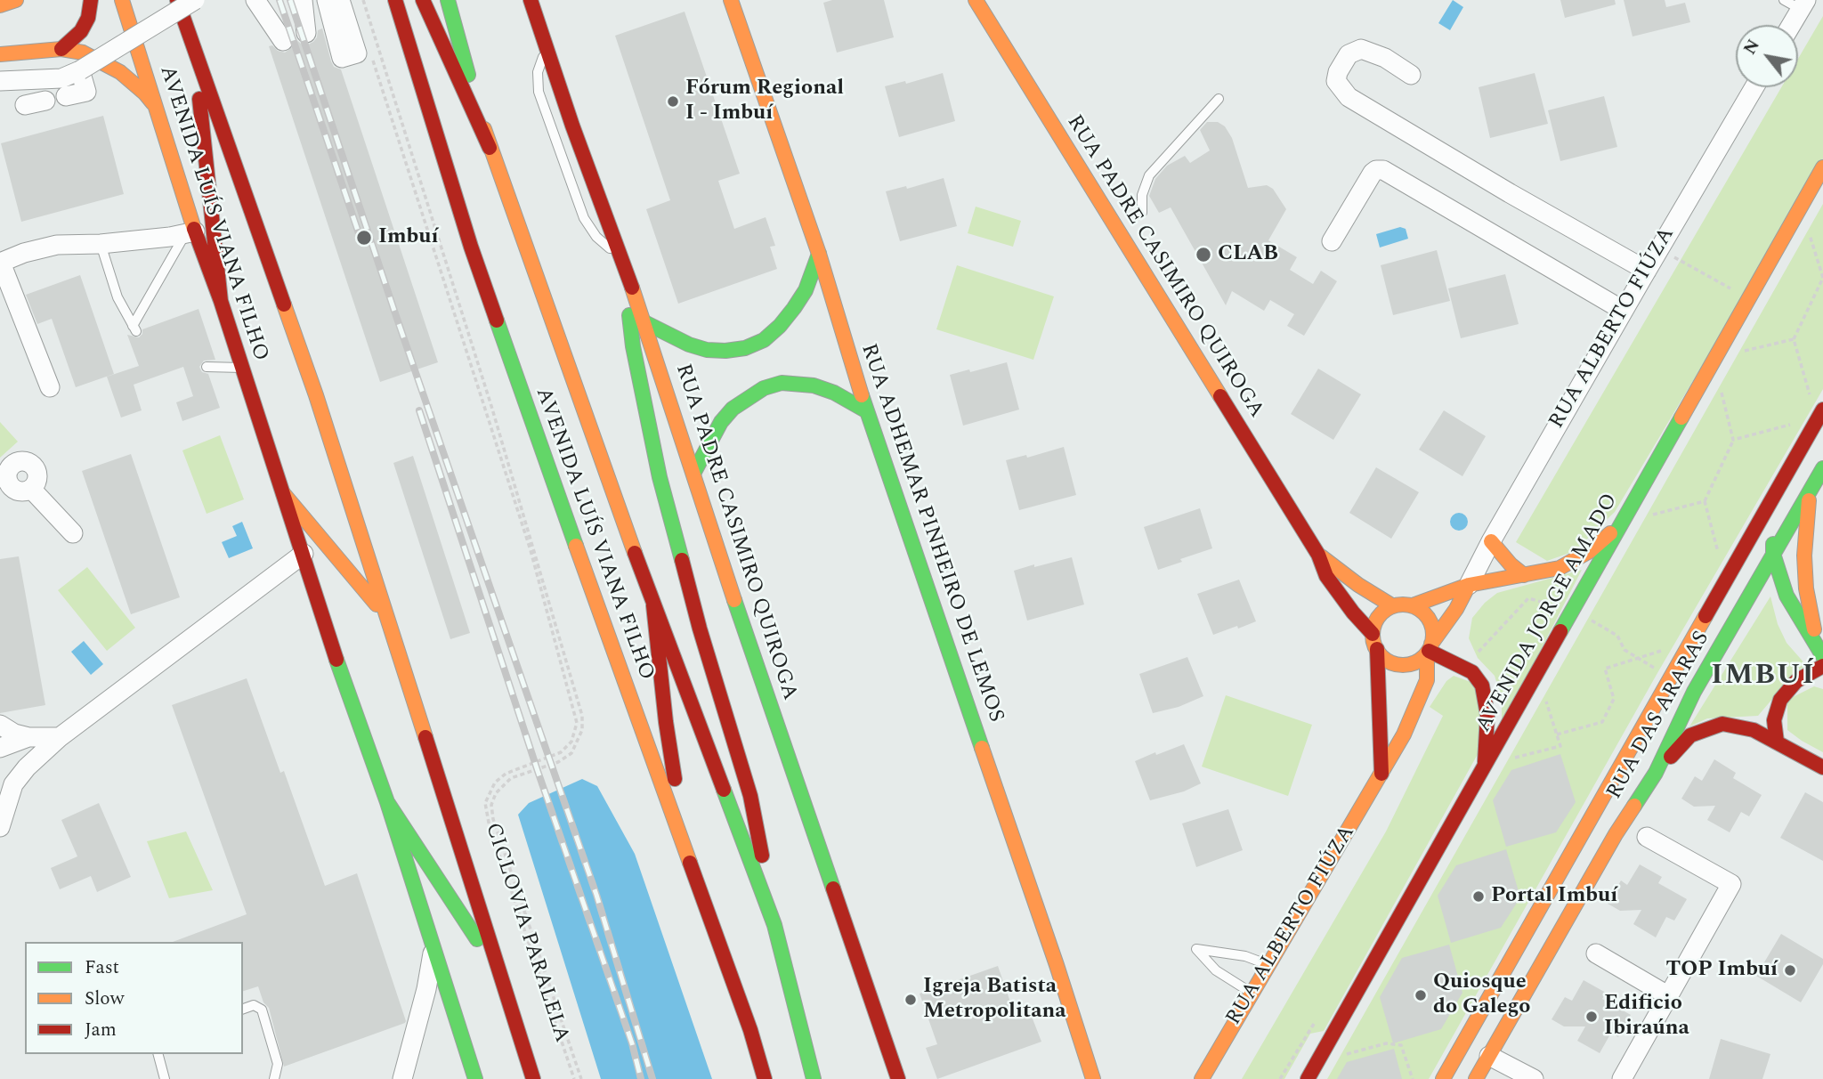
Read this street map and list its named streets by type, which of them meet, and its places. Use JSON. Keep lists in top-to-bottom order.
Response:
{
  "streets": {
    "main road": [
      "AVENIDA LUÍS VIANA FILHO",
      "RUA PADRE CASIMIRO QUIROGA",
      "RUA ALBERTO FIÚZA",
      "RUA ADHEMAR PINHEIRO DE LEMOS",
      "AVENIDA JORGE AMADO",
      "RUA DAS ARARAS"
    ],
    "path": ["CICLOVIA PARALELA"]
  },
  "crossings": [
    ["RUA PADRE CASIMIRO QUIROGA", "RUA ALBERTO FIÚZA"]
  ],
  "districts": ["IMBUÍ"],
  "places": [
    "Fórum Regional I - Imbuí",
    "Imbuí",
    "CLAB",
    "Portal Imbuí",
    "TOP Imbuí",
    "Quiosque do Galego",
    "Igreja Batista Metropolitana",
    "Edificio Ibiraúna"
  ],
  "legend": ["Fast", "Slow", "Jam"],
  "north": "top left"
}
